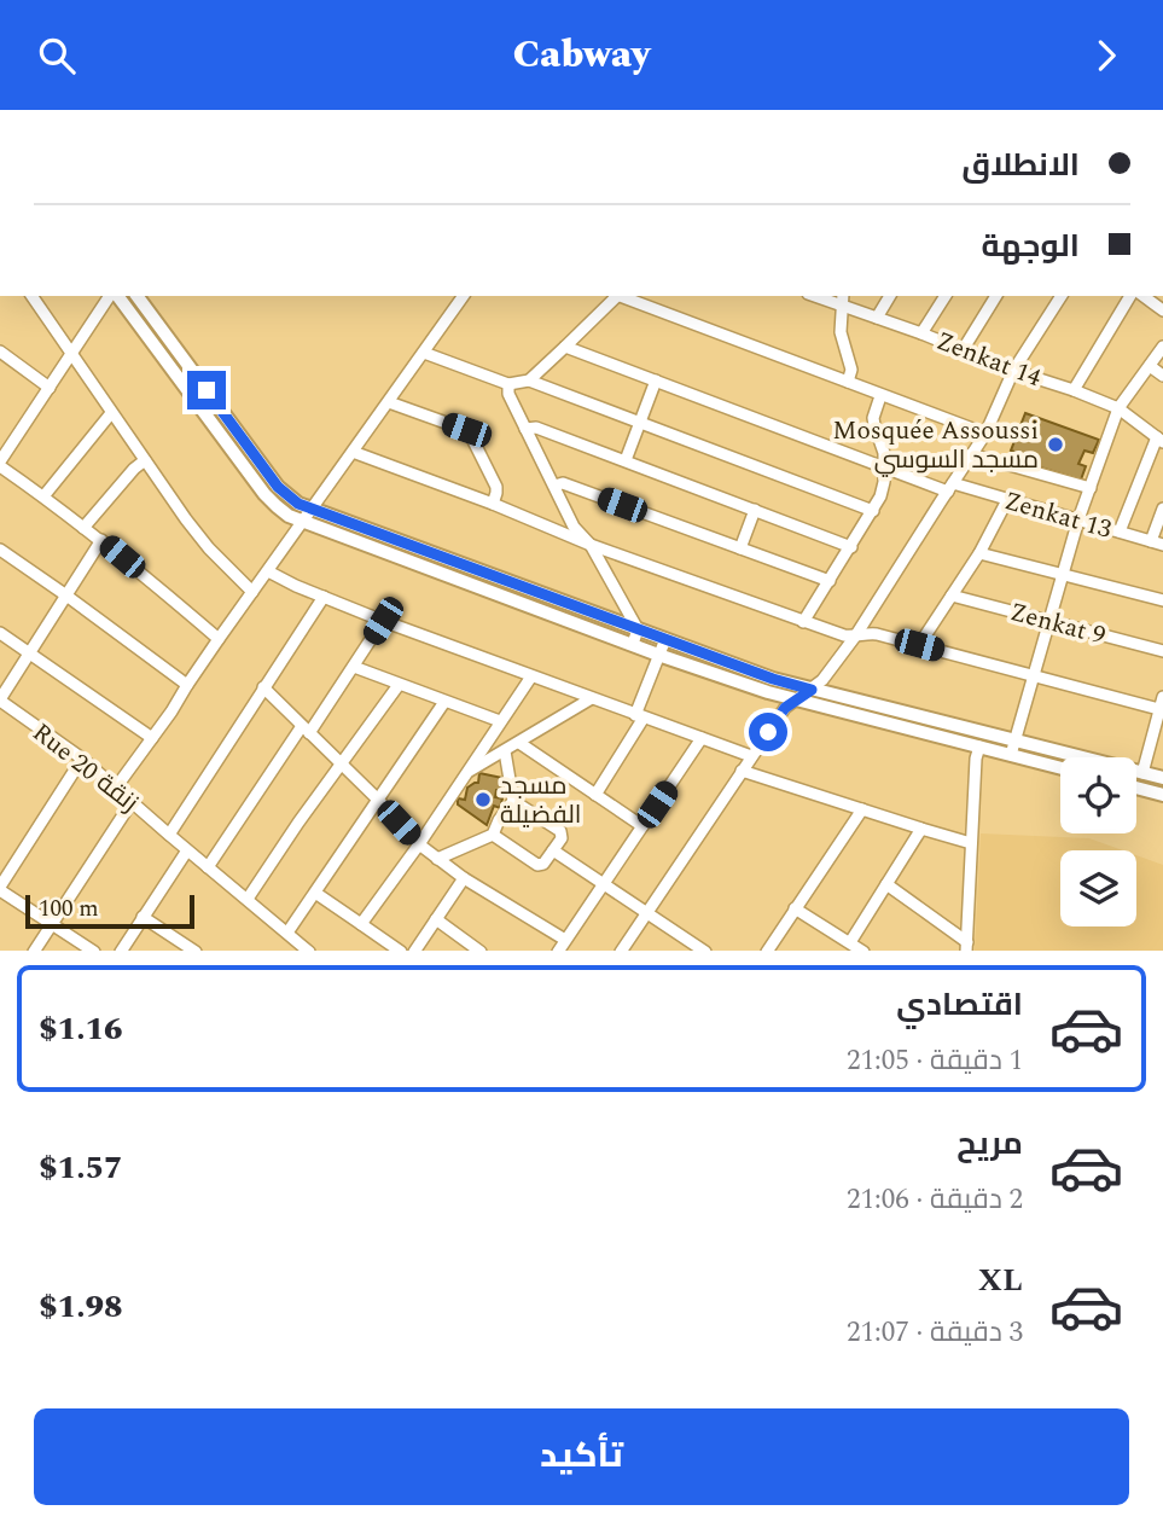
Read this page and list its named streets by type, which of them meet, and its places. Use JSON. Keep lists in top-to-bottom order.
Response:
{
  "streets": {
    "street": [
      "Zenkat 14",
      "Zenkat 13",
      "Zenkat 9",
      "Rue 20 زنقة"
    ]
  },
  "places": ["Mosquée Assoussi مسجد السوسي", "مسجد الفضيلة"],
  "scale_bar": "100 m",
  "page": {
    "header": "Cabway",
    "banner": ["الانطلاق", "الوجهة"],
    "scale": "100 m",
    "list": [
      {
        "name": "اقتصادي",
        "note": "1 دقيقة · 21:05",
        "value": "$1.16"
      },
      {
        "name": "مريح",
        "note": "2 دقيقة · 21:06",
        "value": "$1.57"
      },
      {
        "name": "XL",
        "note": "3 دقيقة · 21:07",
        "value": "$1.98"
      }
    ],
    "buttons": "تأكيد"
  }
}
